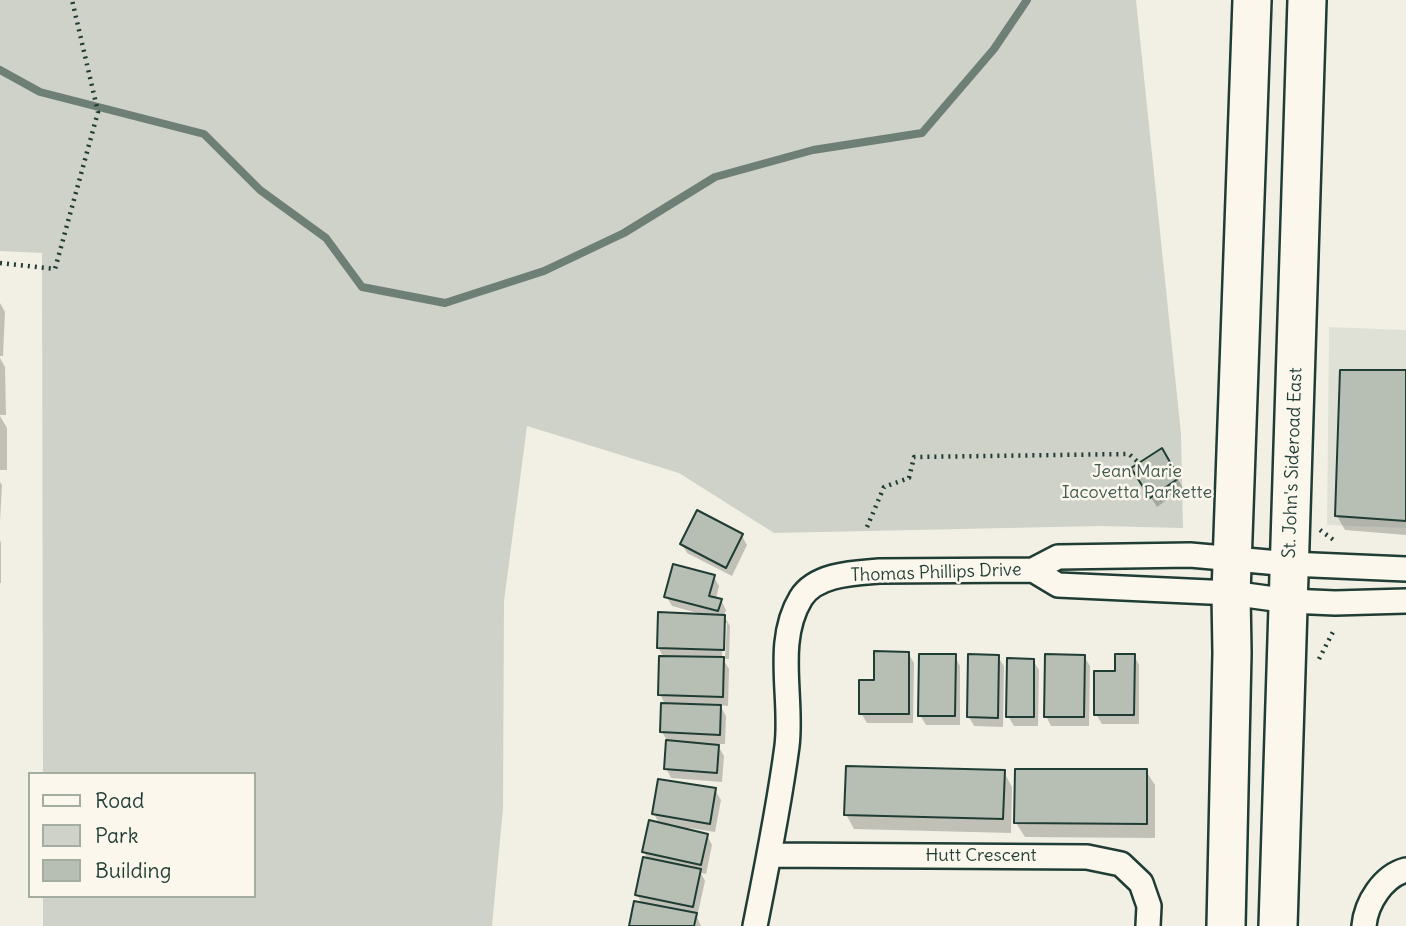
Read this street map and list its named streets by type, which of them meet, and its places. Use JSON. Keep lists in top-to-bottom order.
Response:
{
  "streets": {
    "main road": ["St. John's Sideroad East"],
    "street": ["Thomas Phillips Drive", "Hutt Crescent"]
  },
  "crossings": [
    ["Thomas Phillips Drive", "Hutt Crescent"]
  ],
  "parks": ["Jean Marie Iacovetta Parkette"],
  "legend": ["Road", "Park", "Building"]
}
